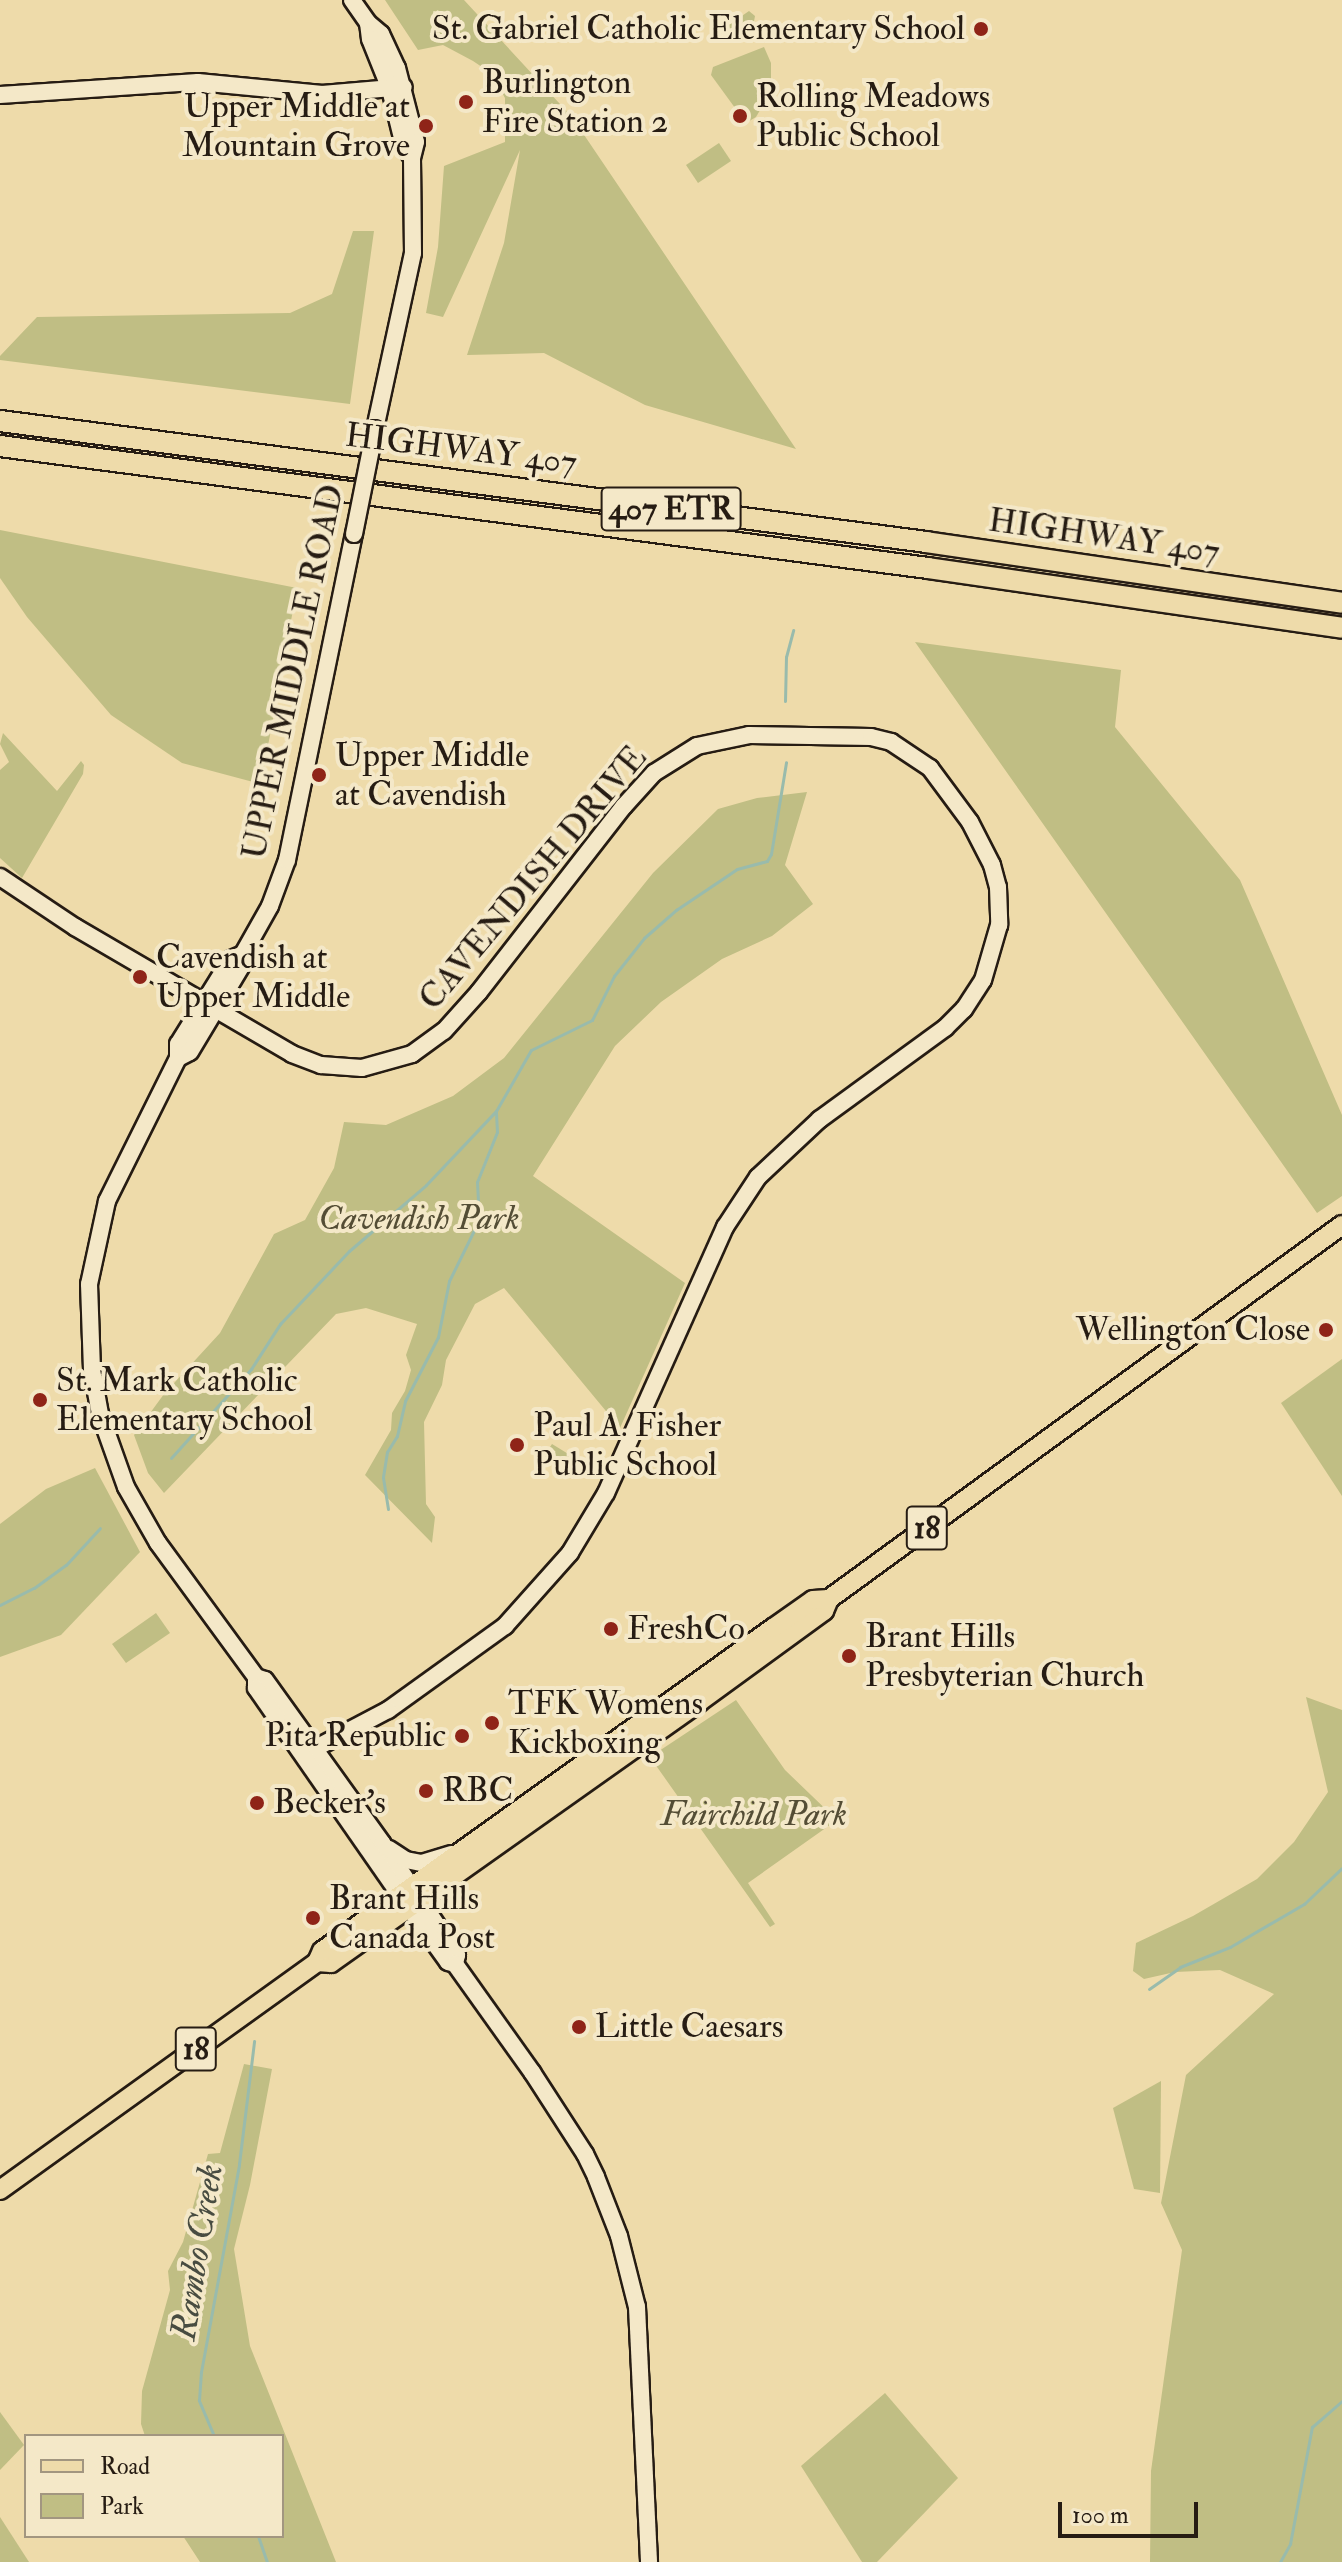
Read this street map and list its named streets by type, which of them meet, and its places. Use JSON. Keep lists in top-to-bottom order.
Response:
{
  "streets": {
    "highway": ["HIGHWAY 407", "407 ETR"],
    "main road": ["18"],
    "street": ["UPPER MIDDLE ROAD", "CAVENDISH DRIVE"]
  },
  "crossings": [
    ["UPPER MIDDLE ROAD", "CAVENDISH DRIVE"],
    ["UPPER MIDDLE ROAD", "18"]
  ],
  "water": ["Rambo Creek"],
  "parks": ["Cavendish Park", "Fairchild Park"],
  "places": [
    "St. Gabriel Catholic Elementary School",
    "Burlington Fire Station 2",
    "Rolling Meadows Public School",
    "Upper Middle at Mountain Grove",
    "Upper Middle at Cavendish",
    "Cavendish at Upper Middle",
    "Wellington Close",
    "St. Mark Catholic Elementary School",
    "Paul A. Fisher Public School",
    "FreshCo",
    "Brant Hills Presbyterian Church",
    "TFK Womens Kickboxing",
    "Pita Republic",
    "RBC",
    "Becker's",
    "Brant Hills Canada Post",
    "Little Caesars"
  ],
  "legend": ["Road", "Park"],
  "scale_bar": "100 m"
}
